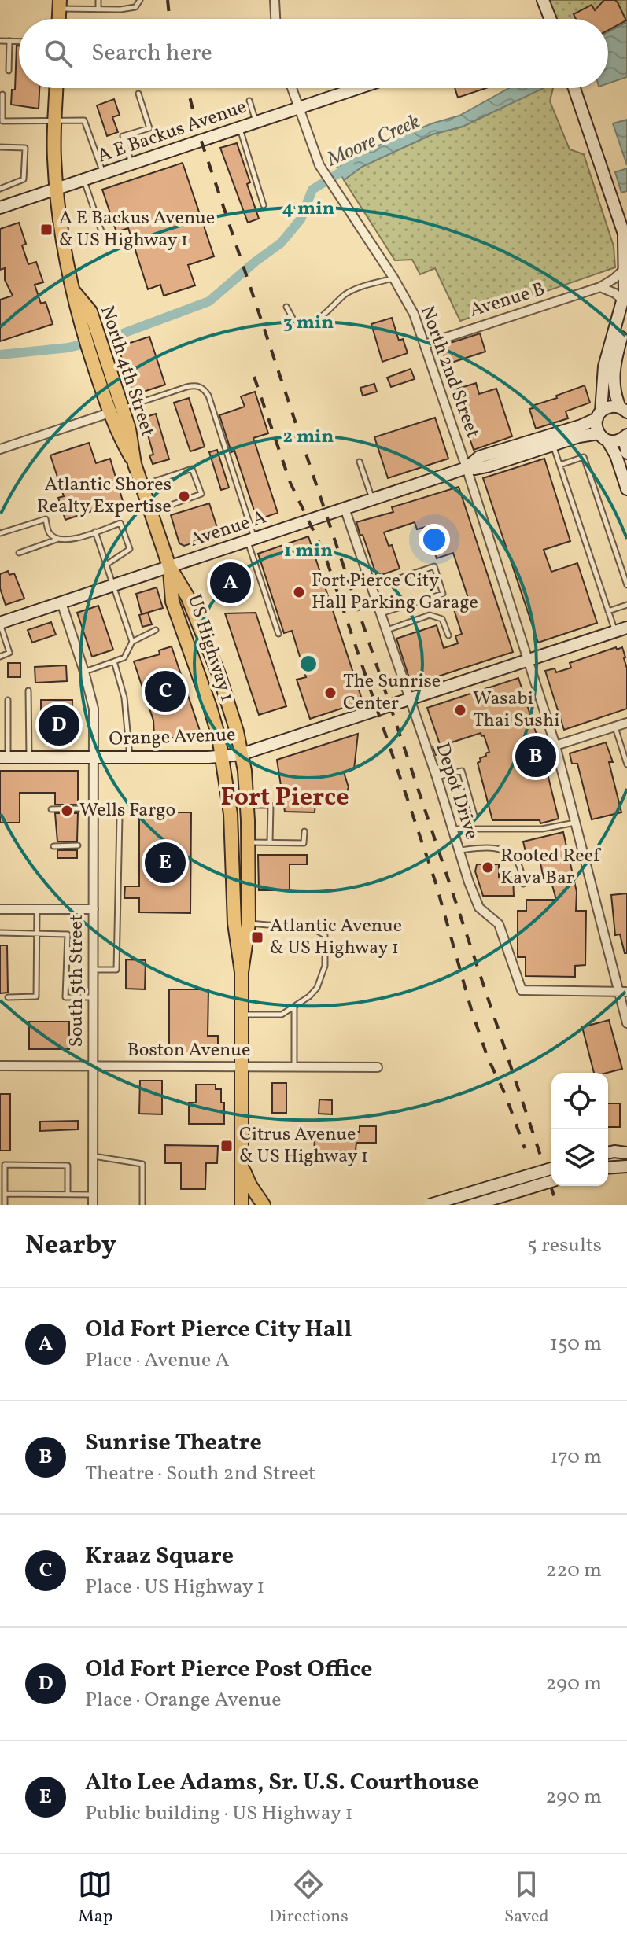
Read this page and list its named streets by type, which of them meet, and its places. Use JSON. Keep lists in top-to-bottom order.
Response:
{
  "streets": {
    "main road": ["North 4th Street", "US Highway 1"],
    "street": [
      "A E Backus Avenue",
      "Avenue B",
      "North 2nd Street",
      "Avenue A",
      "Orange Avenue",
      "Depot Drive",
      "South 5th Street",
      "Boston Avenue"
    ]
  },
  "crossings": [
    ["A E Backus Avenue", "North 4th Street"],
    ["A E Backus Avenue", "North 2nd Street"],
    ["Avenue B", "North 2nd Street"],
    ["North 4th Street", "Avenue A"],
    ["North 4th Street", "US Highway 1"],
    ["North 2nd Street", "Avenue A"],
    ["North 2nd Street", "Orange Avenue"],
    ["North 2nd Street", "Depot Drive"],
    ["Avenue A", "US Highway 1"],
    ["Avenue A", "Depot Drive"],
    ["Avenue A", "South 5th Street"],
    ["US Highway 1", "Orange Avenue"],
    ["US Highway 1", "Boston Avenue"],
    ["Orange Avenue", "Depot Drive"],
    ["Orange Avenue", "South 5th Street"],
    ["South 5th Street", "Boston Avenue"]
  ],
  "districts": ["Fort Pierce"],
  "water": ["Moore Creek"],
  "places": {
    "transit": ["A E Backus Avenue & US Highway 1", "Atlantic Avenue & US Highway 1", "Citrus Avenue & US Highway 1"],
    "other": [
      "Atlantic Shores Realty Expertise",
      "Fort Pierce City Hall Parking Garage",
      "The Sunrise Center",
      "Wasabi Thai Sushi",
      "Wells Fargo",
      "Rooted Reef Kava Bar"
    ]
  },
  "page": {
    "search": "Search here",
    "pins": [
      "A",
      "C",
      "D",
      "B",
      "E"
    ],
    "heading": ["Nearby", "5 results"],
    "list": [
      {
        "mark": "A",
        "name": "Old Fort Pierce City Hall",
        "note": "Place · Avenue A",
        "value": "150 m"
      },
      {
        "mark": "B",
        "name": "Sunrise Theatre",
        "note": "Theatre · South 2nd Street",
        "value": "170 m"
      },
      {
        "mark": "C",
        "name": "Kraaz Square",
        "note": "Place · US Highway 1",
        "value": "220 m"
      },
      {
        "mark": "D",
        "name": "Old Fort Pierce Post Office",
        "note": "Place · Orange Avenue",
        "value": "290 m"
      },
      {
        "mark": "E",
        "name": "Alto Lee Adams, Sr. U.S. Courthouse",
        "note": "Public building · US Highway 1",
        "value": "290 m"
      }
    ],
    "nav": ["Map", "Directions", "Saved"]
  },
  "rings": [
    "4 min",
    "3 min",
    "2 min",
    "1 min"
  ]
}
